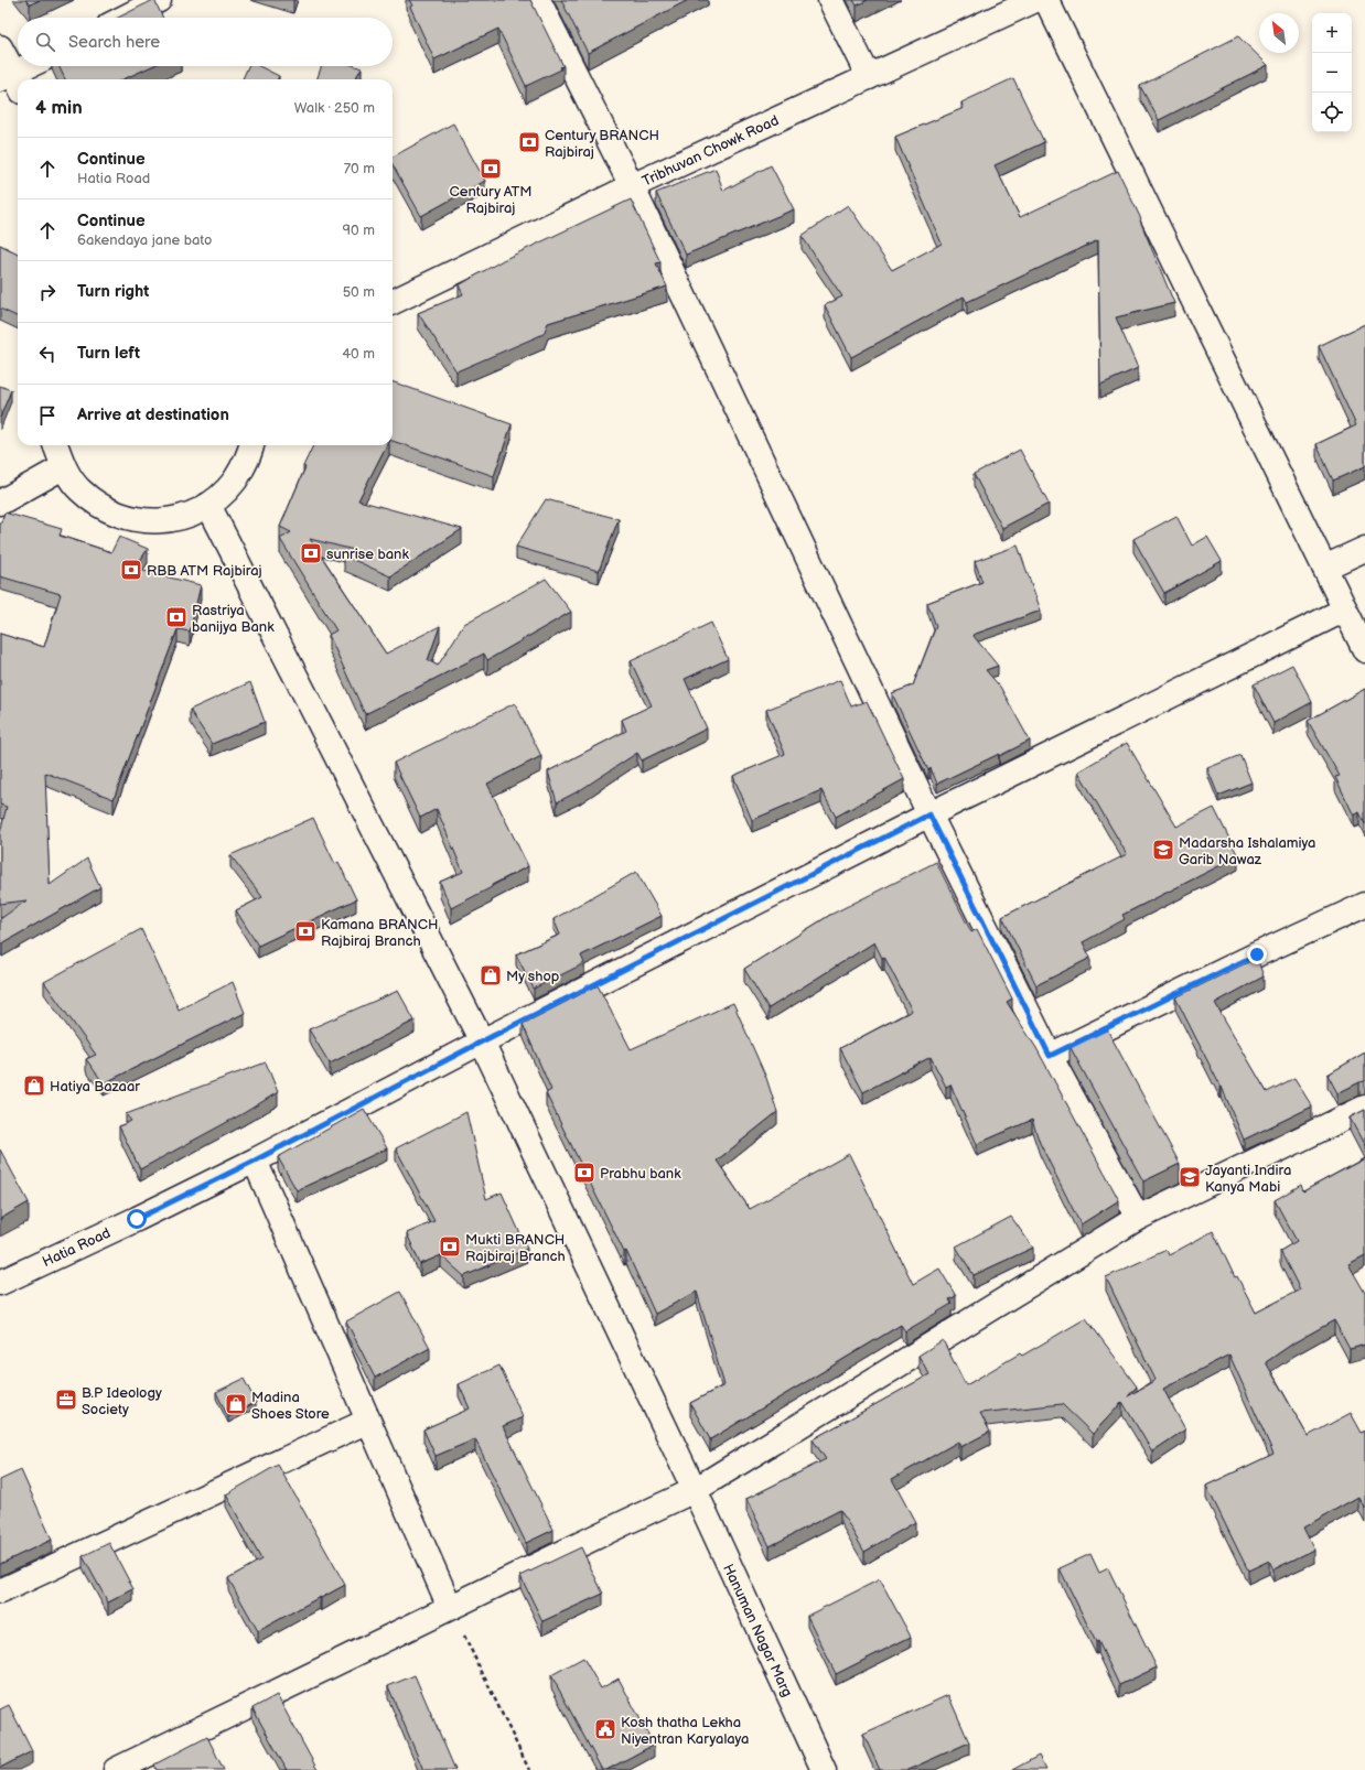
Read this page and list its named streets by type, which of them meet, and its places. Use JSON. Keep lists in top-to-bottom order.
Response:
{
  "streets": {
    "street": ["Tribhuvan Chowk Road", "Hatia Road", "Hanuman Nagar Marg"]
  },
  "crossings": [
    ["Hatia Road", "Hanuman Nagar Marg"]
  ],
  "places": {
    "bank": [
      "Century BRANCH Rajbiraj",
      "Century ATM Rajbiraj",
      "sunrise bank",
      "RBB ATM Rajbiraj",
      "Rastriya banijya Bank",
      "Kamana BRANCH Rajbiraj Branch",
      "Prabhu bank",
      "Mukti BRANCH Rajbiraj Branch"
    ],
    "school or university": ["Madarsha Ishalamiya Garib Nawaz", "Jayanti Indira Kanya Mabi"],
    "shop": ["My shop", "Hatiya Bazaar", "Madina Shoes Store"],
    "office": ["B.P Ideology Society"],
    "public building": ["Kosh thatha Lekha Niyentran Karyalaya"]
  },
  "north": "top left",
  "page": {
    "map_buttons": ["+", "−"],
    "search": "Search here",
    "heading": ["4 min", "Walk · 250 m"],
    "list": [
      ["Continue", "Hatia Road", "70 m"],
      ["Continue", "6akendaya jane bato", "90 m"],
      ["Turn right", "50 m"],
      ["Turn left", "40 m"],
      "Arrive at destination"
    ]
  }
}
